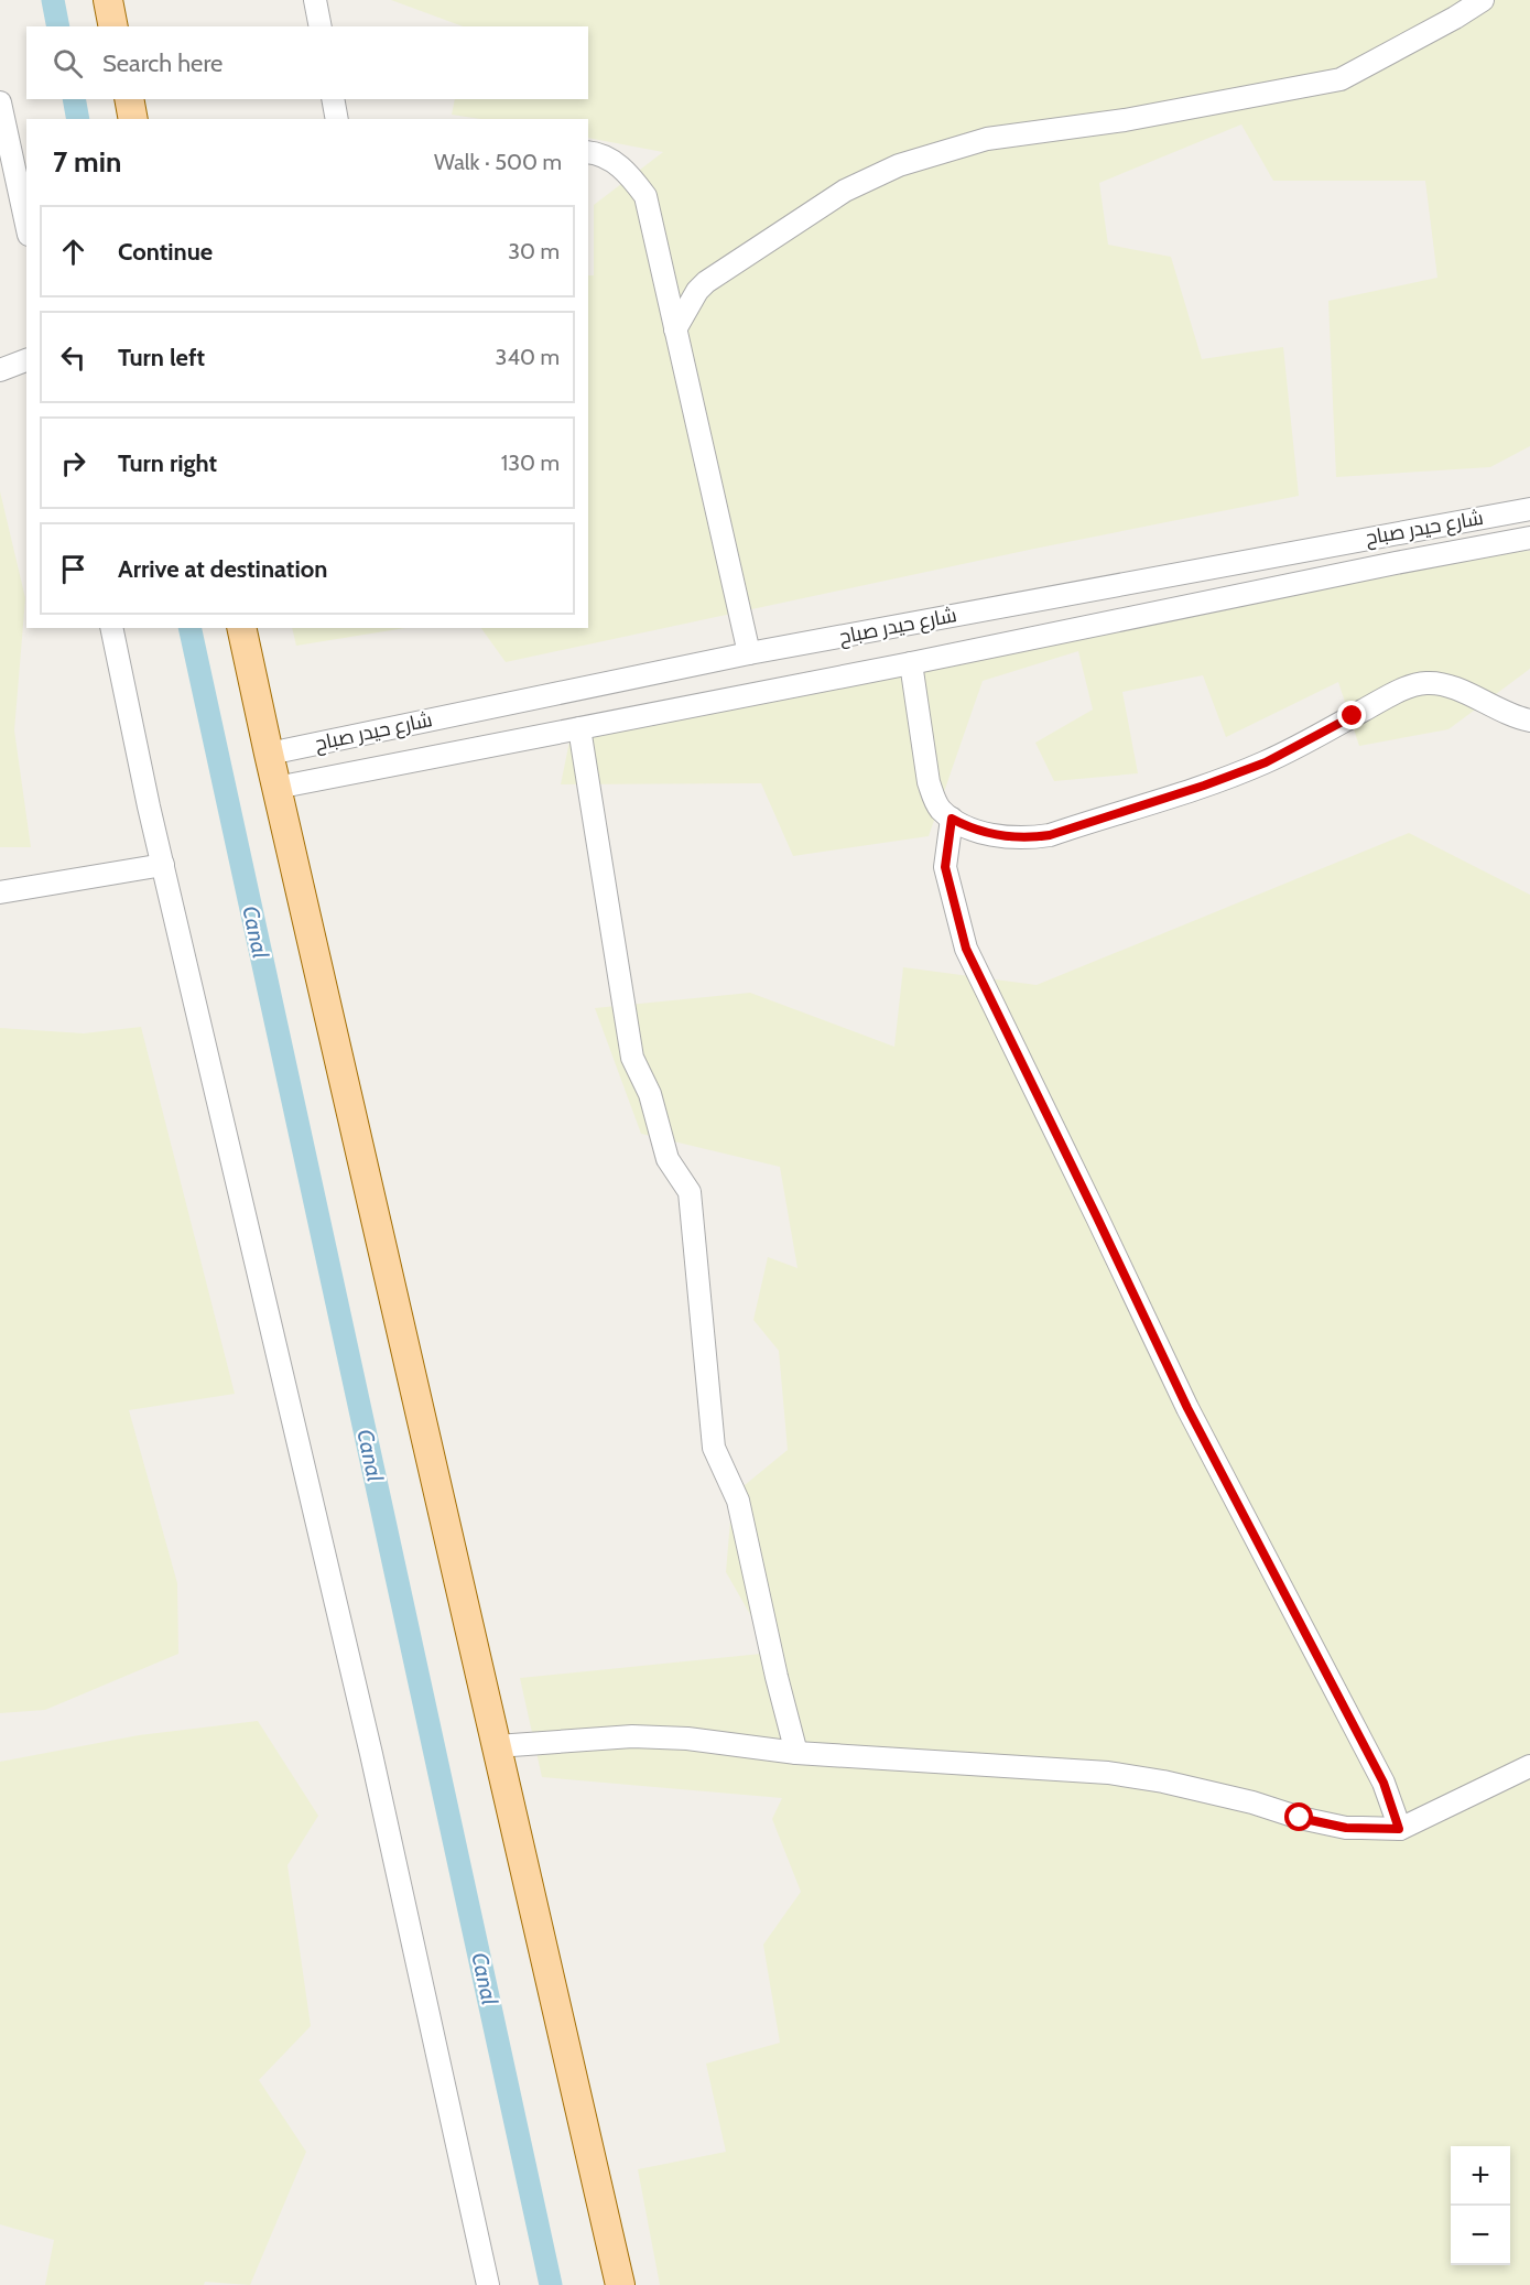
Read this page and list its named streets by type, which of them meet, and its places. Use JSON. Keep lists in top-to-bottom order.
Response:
{
  "streets": {
    "street": ["شارع حيدر صباح"]
  },
  "water": ["Canal"],
  "page": {
    "search": "Search here",
    "heading": ["7 min", "Walk · 500 m"],
    "list": [
      ["Continue", "30 m"],
      ["Turn left", "340 m"],
      ["Turn right", "130 m"],
      "Arrive at destination"
    ],
    "map_buttons": ["+", "−"]
  }
}
